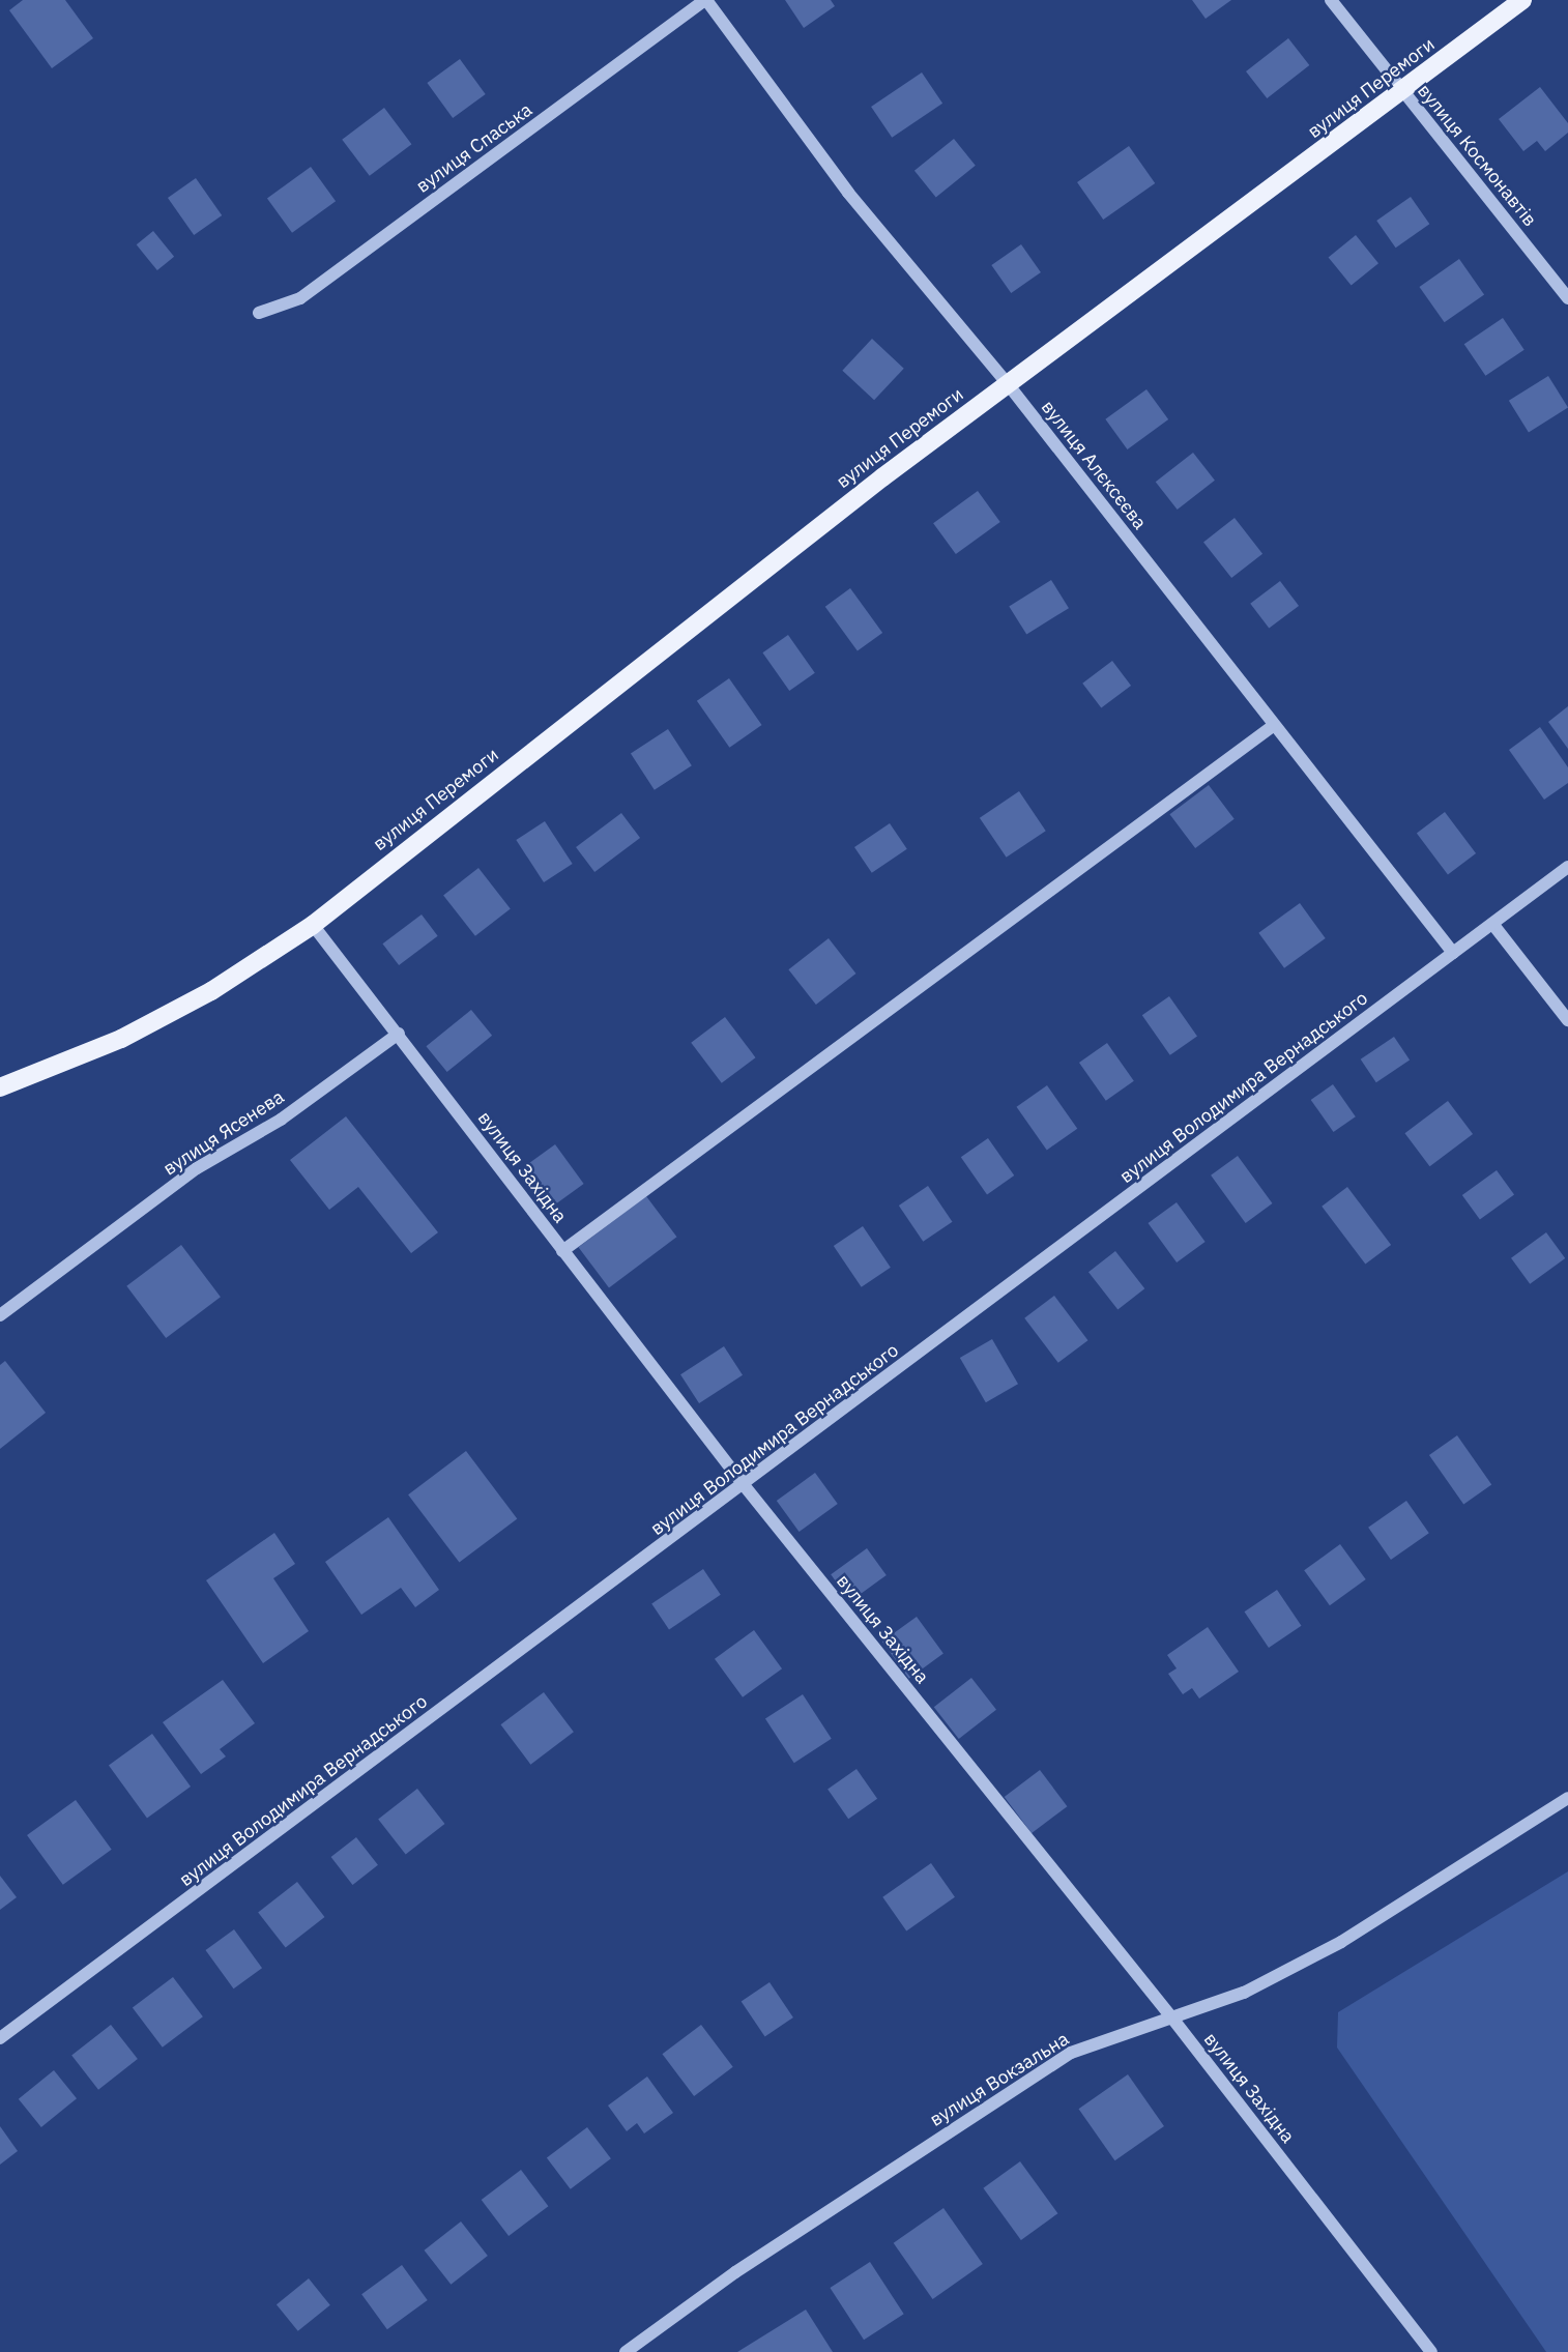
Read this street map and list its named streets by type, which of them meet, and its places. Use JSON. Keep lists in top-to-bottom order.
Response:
{
  "streets": {
    "main road": ["вулиця Перемоги"],
    "street": [
      "вулиця Спаська",
      "вулиця Космонавтів",
      "вулиця Алєксєєва",
      "вулиця Володимира Вернадського",
      "вулиця Ясенева",
      "вулиця Західна",
      "вулиця Вокзальна"
    ]
  },
  "crossings": [
    ["вулиця Перемоги", "вулиця Космонавтів"],
    ["вулиця Перемоги", "вулиця Алєксєєва"],
    ["вулиця Перемоги", "вулиця Західна"],
    ["вулиця Спаська", "вулиця Алєксєєва"],
    ["вулиця Алєксєєва", "вулиця Володимира Вернадського"],
    ["вулиця Володимира Вернадського", "вулиця Західна"],
    ["вулиця Ясенева", "вулиця Західна"],
    ["вулиця Західна", "вулиця Вокзальна"]
  ]
}
